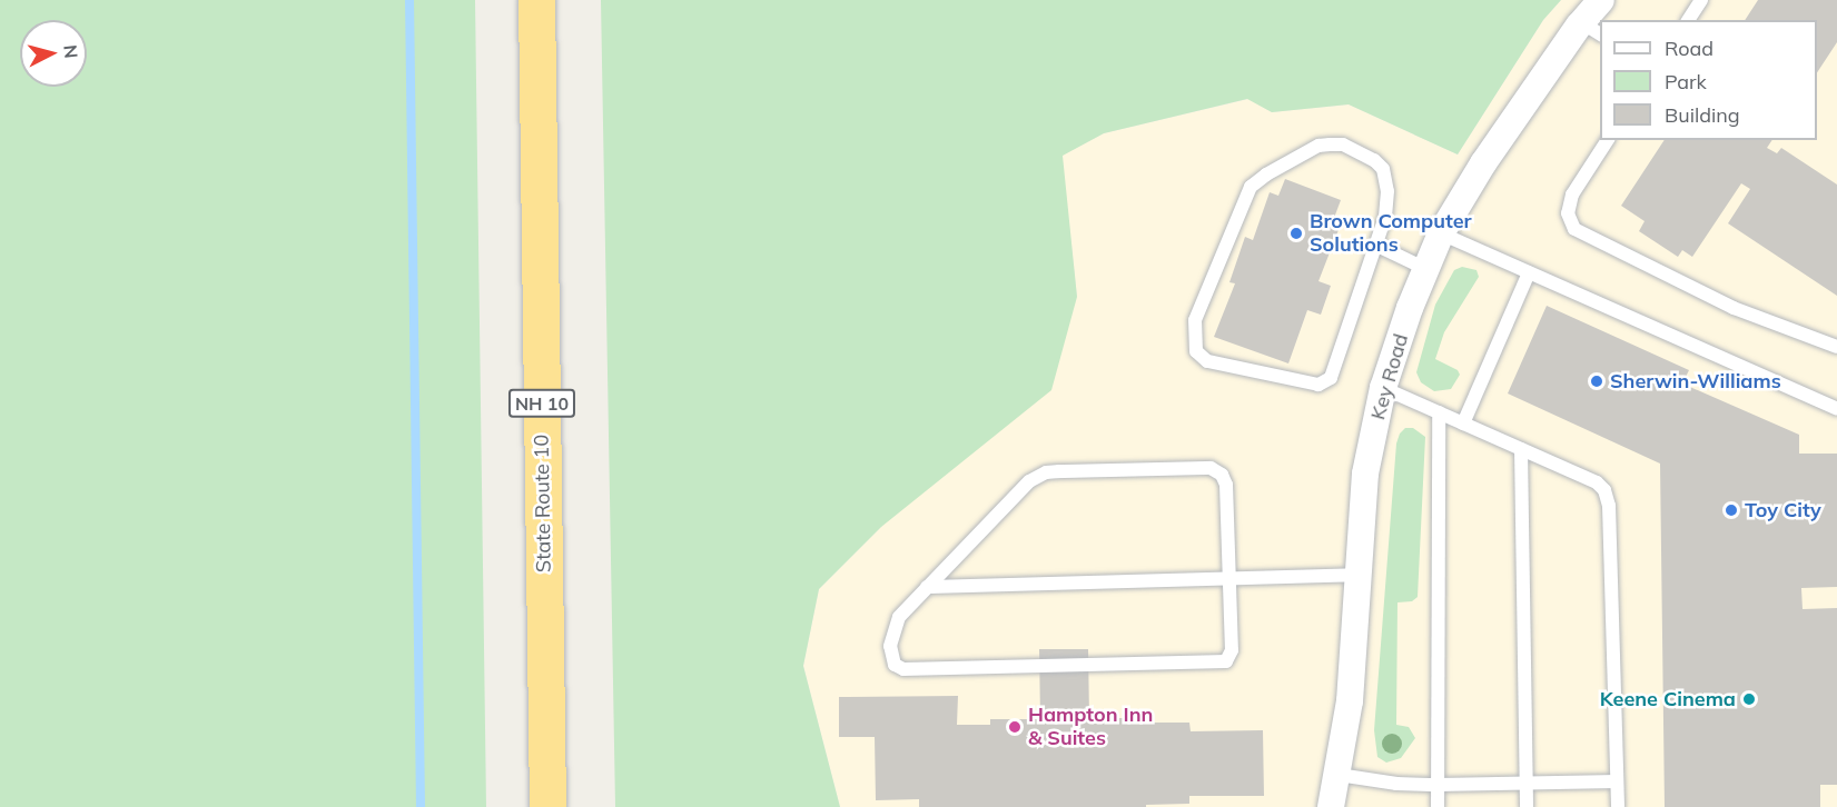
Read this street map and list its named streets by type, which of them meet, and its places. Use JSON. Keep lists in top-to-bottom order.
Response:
{
  "streets": {
    "highway": ["NH 10", "State Route 10"],
    "street": ["Key Road"]
  },
  "places": [
    "Brown Computer Solutions",
    "Sherwin-Williams",
    "Toy City",
    "Keene Cinema",
    "Hampton Inn & Suites"
  ],
  "legend": ["Road", "Park", "Building"],
  "north": "right"
}
